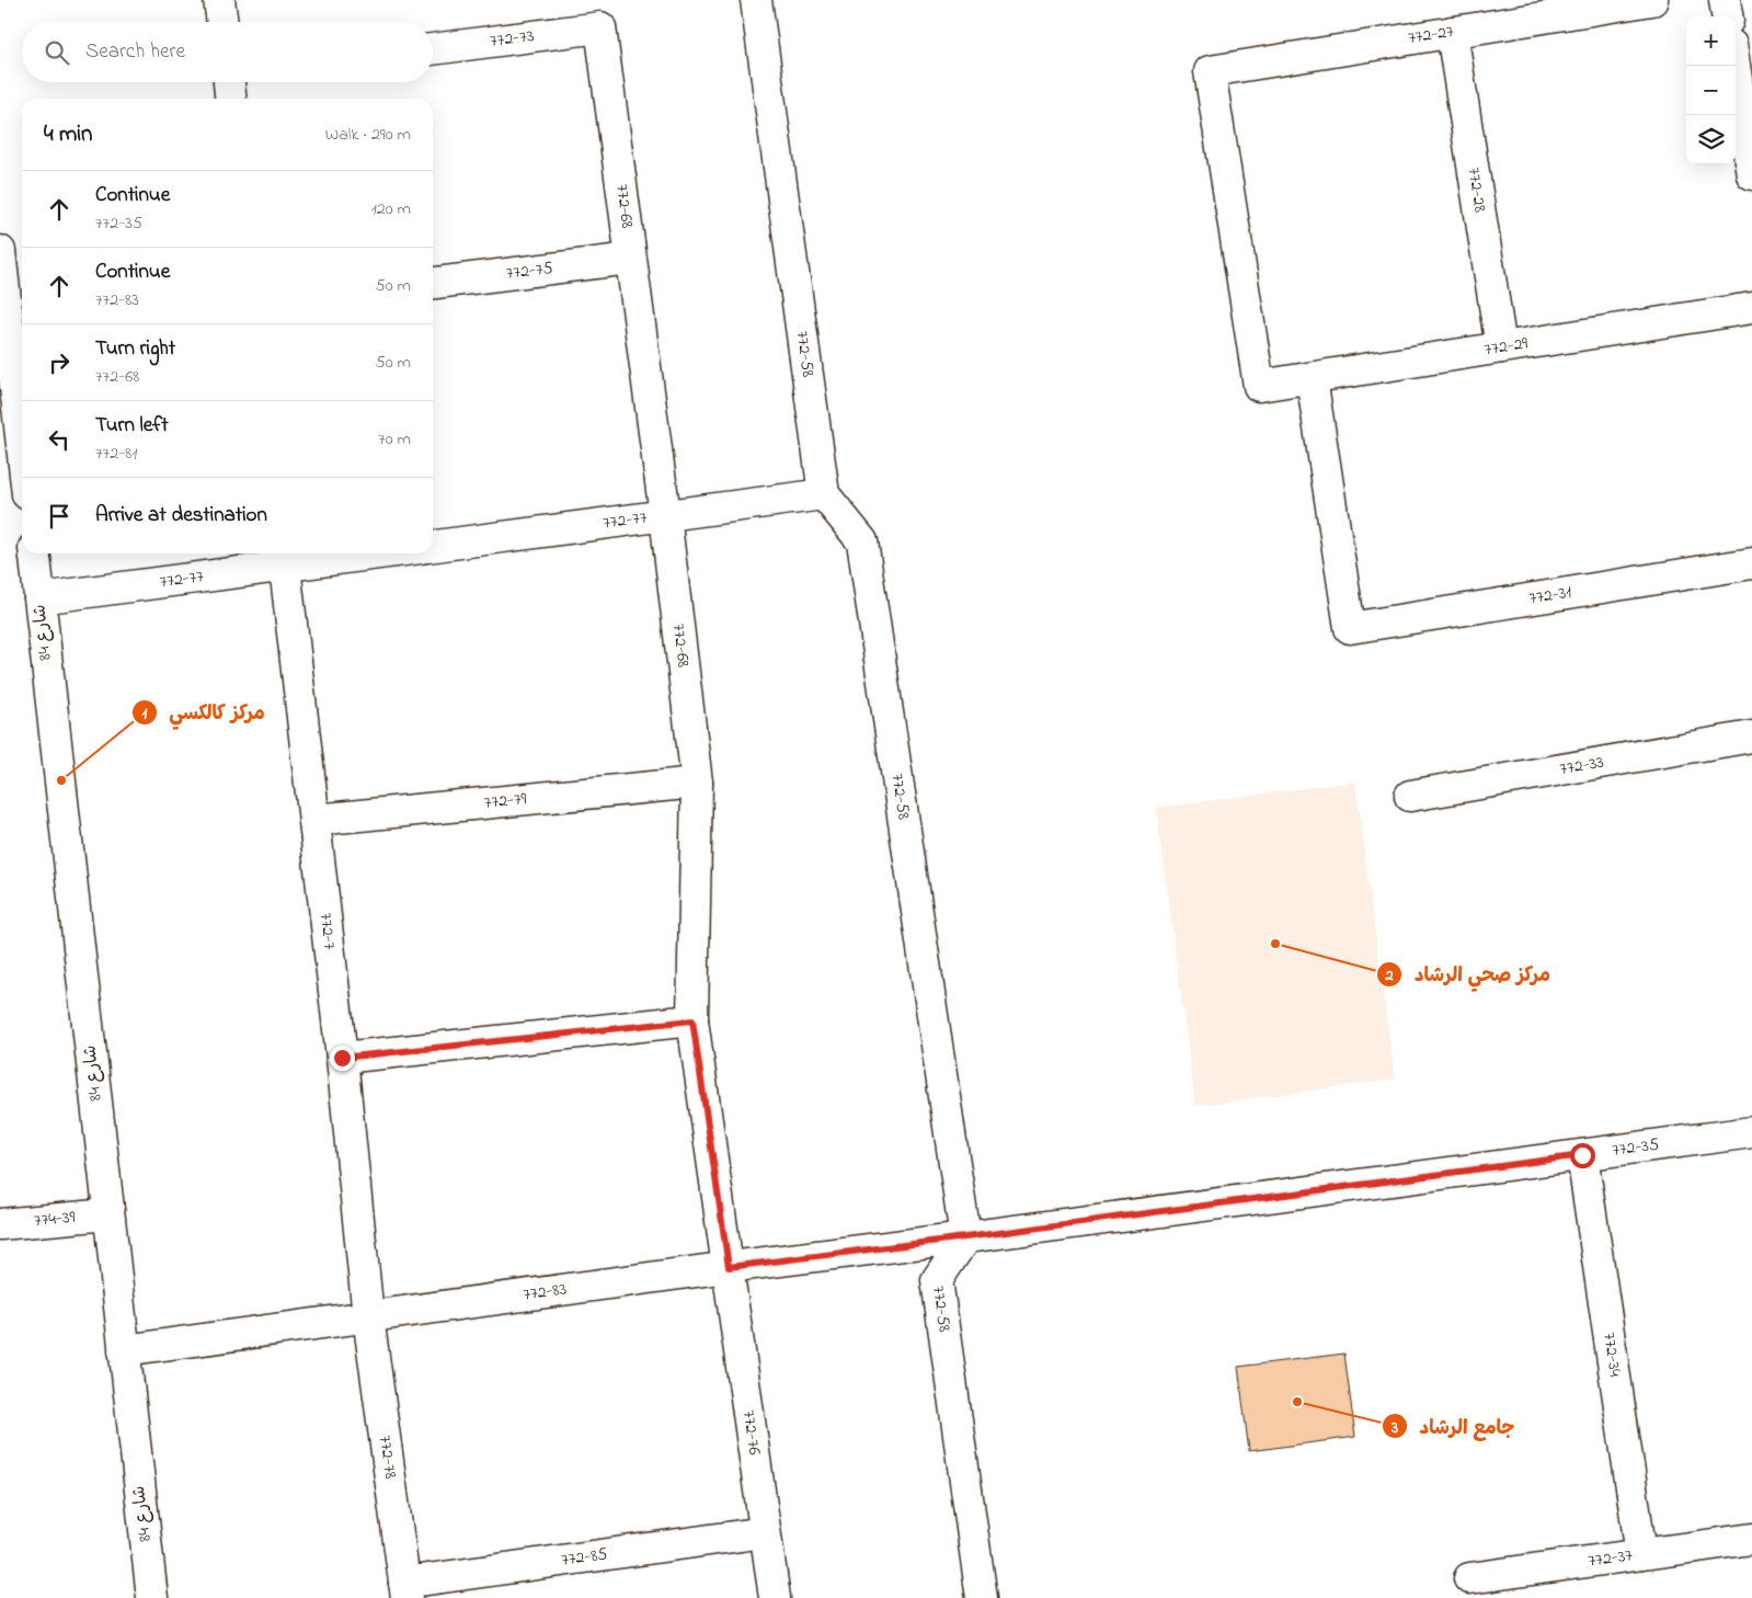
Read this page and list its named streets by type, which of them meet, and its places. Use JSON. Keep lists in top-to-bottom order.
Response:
{
  "streets": {
    "street": [
      "772-27",
      "772-73",
      "772-28",
      "772-68",
      "772-75",
      "772-29",
      "772-58",
      "772-77",
      "772-31",
      "شارع 84",
      "772-33",
      "772-79",
      "772-7",
      "772-35",
      "774-39",
      "772-83",
      "772-34",
      "772-76",
      "772-78",
      "772-85",
      "772-37"
    ]
  },
  "crossings": [
    ["772-27", "772-28"],
    ["772-27", "772-29"],
    ["772-73", "772-68"],
    ["772-28", "772-29"],
    ["772-68", "772-75"],
    ["772-68", "772-77"],
    ["772-68", "772-79"],
    ["772-68", "772-83"],
    ["772-68", "772-76"],
    ["772-29", "772-31"],
    ["772-58", "772-77"],
    ["772-58", "772-35"],
    ["772-58", "772-83"],
    ["772-77", "شارع 84"],
    ["772-77", "772-7"],
    ["شارع 84", "774-39"],
    ["شارع 84", "772-83"],
    ["772-79", "772-7"],
    ["772-7", "772-83"],
    ["772-7", "772-78"],
    ["772-35", "772-83"],
    ["772-35", "772-34"],
    ["772-83", "772-76"],
    ["772-83", "772-78"],
    ["772-34", "772-37"],
    ["772-76", "772-85"],
    ["772-78", "772-85"]
  ],
  "places": ["مركز كالكسي", "مركز صحي الرشاد", "جامع الرشاد"],
  "page": {
    "map_buttons": ["+", "−"],
    "search": "Search here",
    "heading": ["4 min", "Walk · 290 m"],
    "list": [
      ["Continue", "772-35", "120 m"],
      ["Continue", "772-83", "50 m"],
      ["Turn right", "772-68", "50 m"],
      ["Turn left", "772-81", "70 m"],
      "Arrive at destination"
    ]
  }
}
